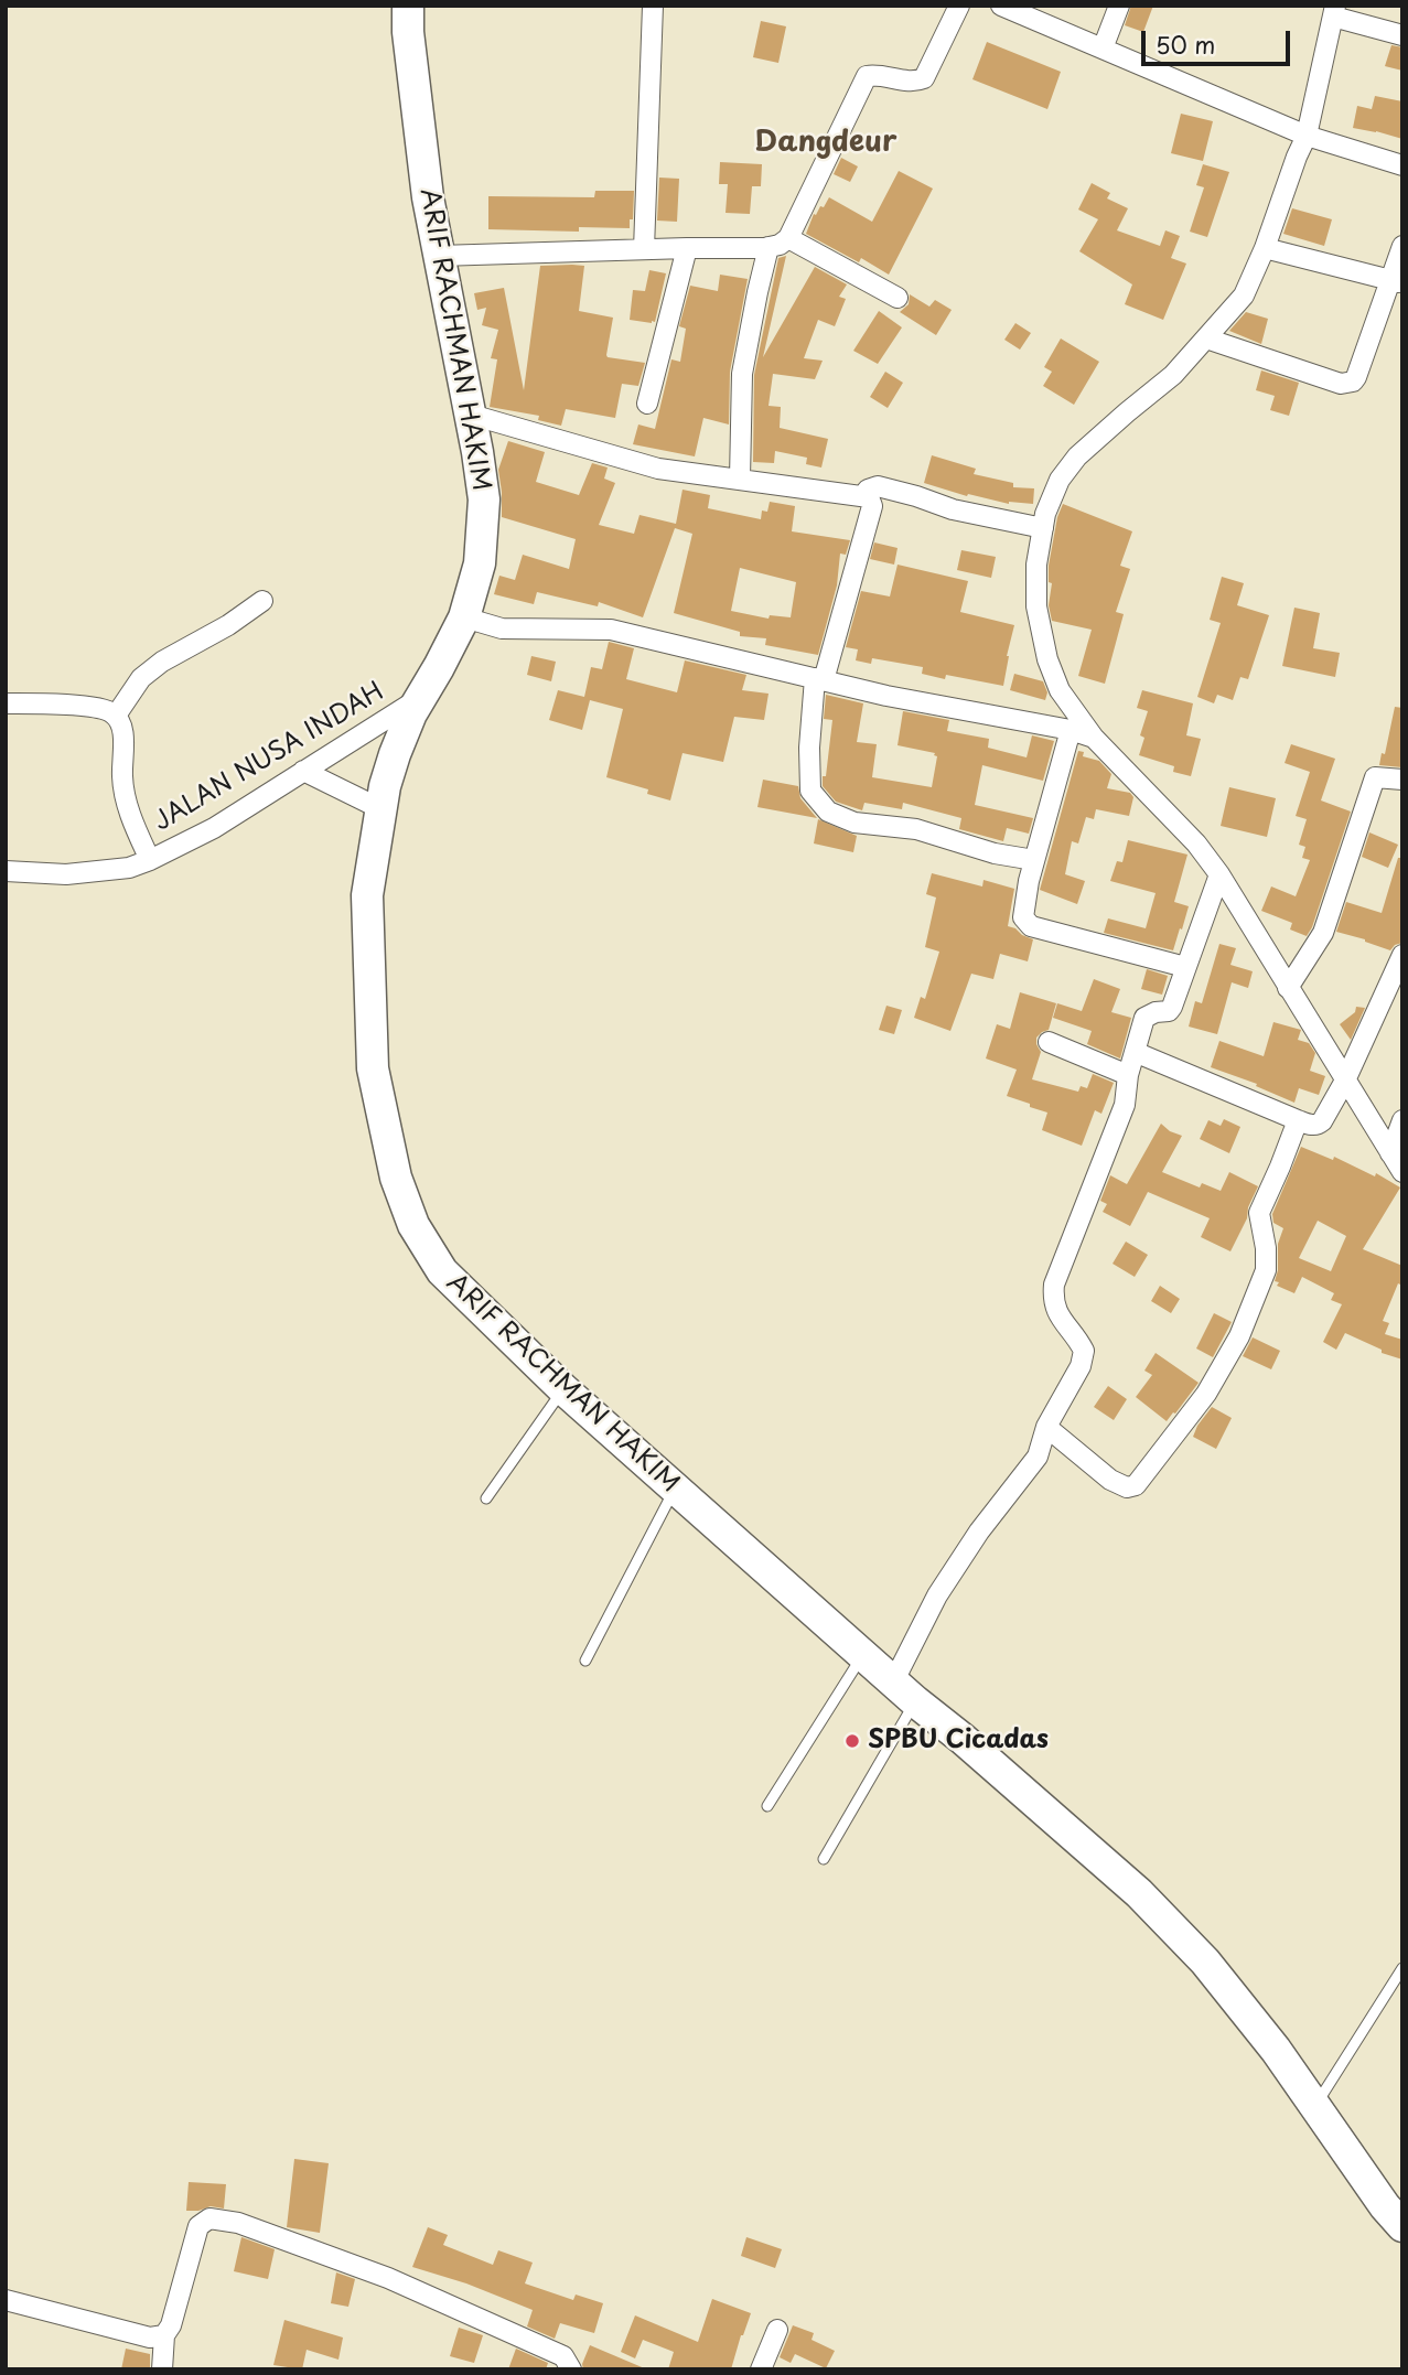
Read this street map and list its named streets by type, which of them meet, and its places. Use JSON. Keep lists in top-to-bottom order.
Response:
{
  "streets": {
    "main road": ["ARIF RACHMAN HAKIM"],
    "street": ["JALAN NUSA INDAH"]
  },
  "crossings": [
    ["ARIF RACHMAN HAKIM", "JALAN NUSA INDAH"]
  ],
  "districts": ["Dangdeur"],
  "places": ["SPBU Cicadas"],
  "scale_bar": "50 m"
}
